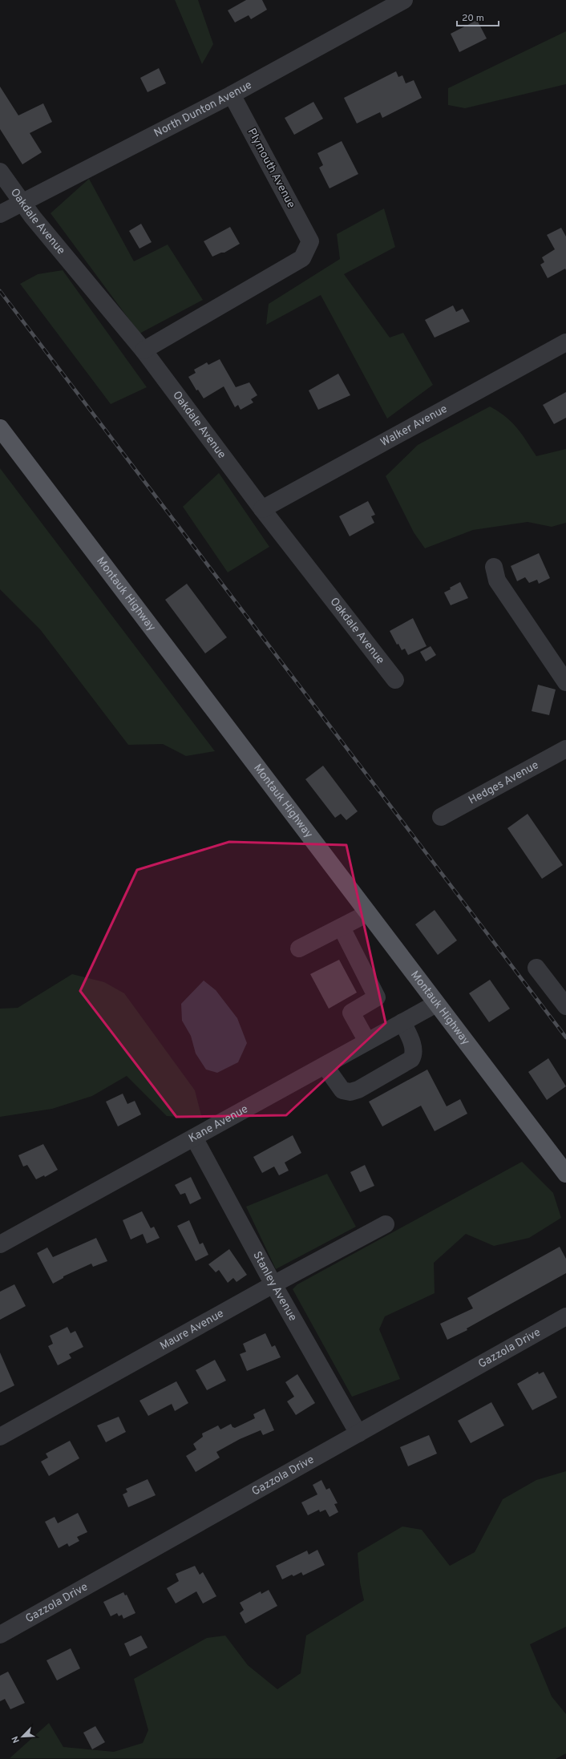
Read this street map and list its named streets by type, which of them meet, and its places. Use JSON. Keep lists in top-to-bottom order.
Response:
{
  "streets": {
    "main road": ["Montauk Highway"],
    "street": [
      "North Dunton Avenue",
      "Plymouth Avenue",
      "Oakdale Avenue",
      "Walker Avenue",
      "Hedges Avenue",
      "Kane Avenue",
      "Stanley Avenue",
      "Maure Avenue",
      "Gazzola Drive"
    ]
  },
  "crossings": [
    ["North Dunton Avenue", "Plymouth Avenue"],
    ["North Dunton Avenue", "Oakdale Avenue"],
    ["Plymouth Avenue", "Oakdale Avenue"],
    ["Oakdale Avenue", "Walker Avenue"],
    ["Montauk Highway", "Kane Avenue"],
    ["Kane Avenue", "Stanley Avenue"],
    ["Stanley Avenue", "Maure Avenue"],
    ["Stanley Avenue", "Gazzola Drive"]
  ],
  "scale_bar": "20 m",
  "north": "bottom left"
}
